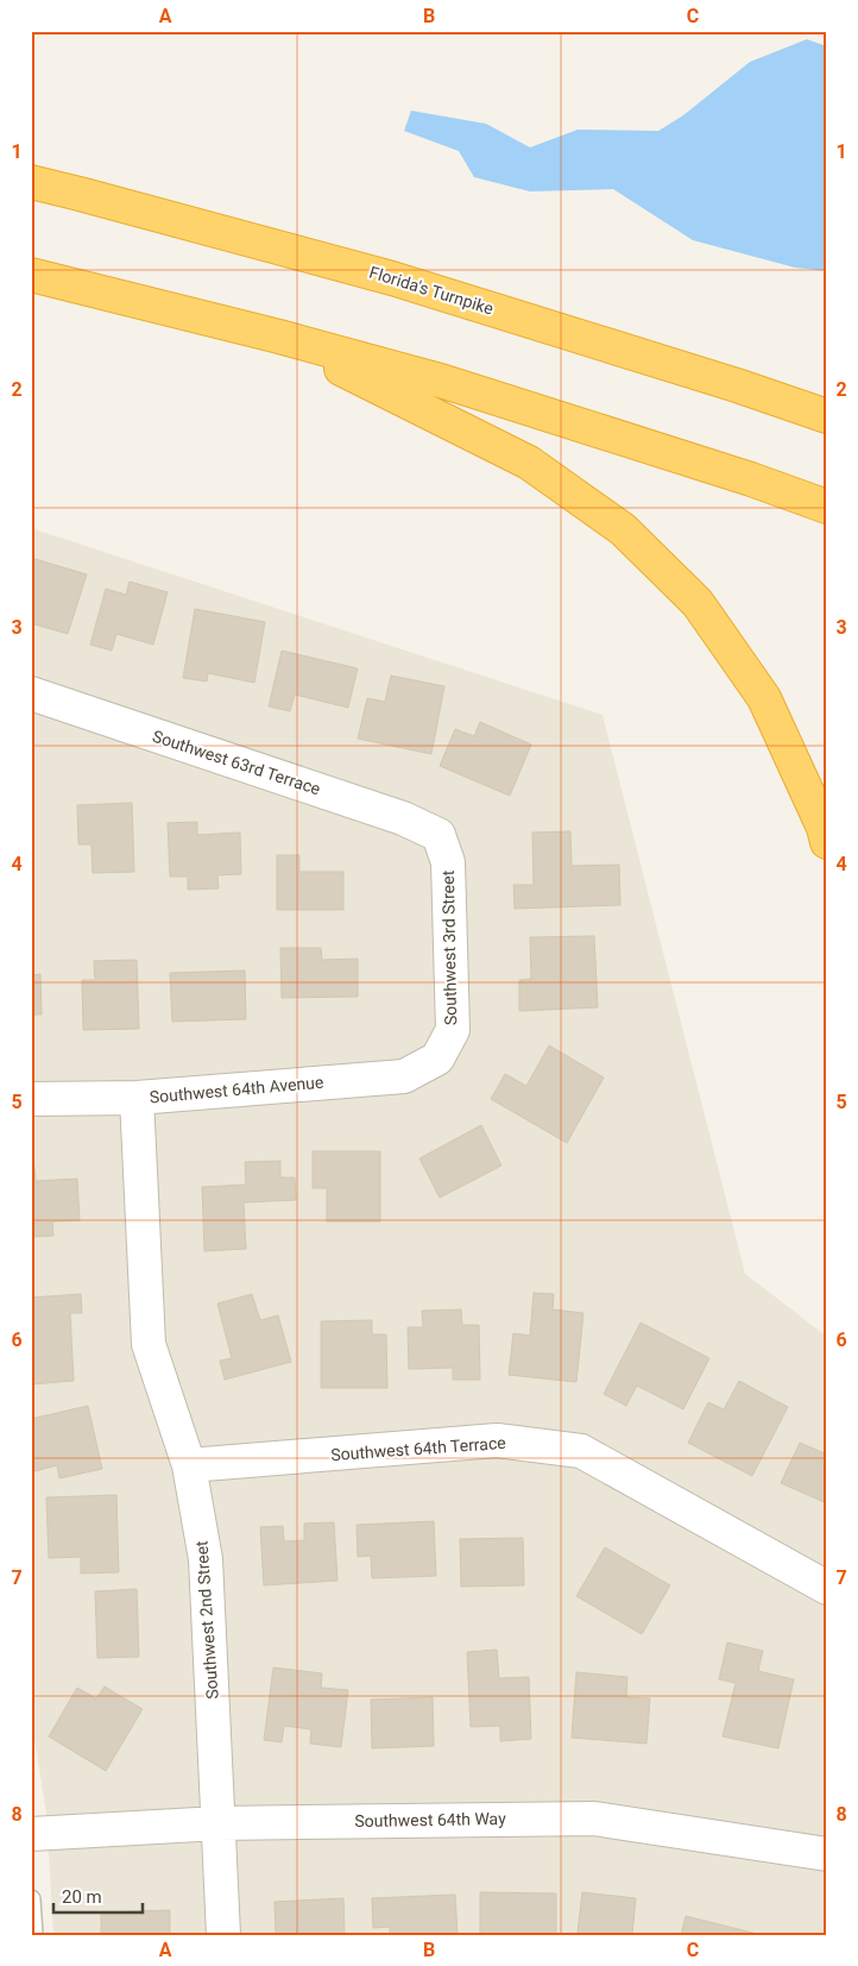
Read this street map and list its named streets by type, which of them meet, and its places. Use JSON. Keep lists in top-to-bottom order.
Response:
{
  "streets": {
    "highway": ["Florida's Turnpike"],
    "street": [
      "Southwest 63rd Terrace",
      "Southwest 3rd Street",
      "Southwest 64th Avenue",
      "Southwest 64th Terrace",
      "Southwest 2nd Street",
      "Southwest 64th Way"
    ]
  },
  "crossings": [
    ["Southwest 63rd Terrace", "Southwest 3rd Street"],
    ["Southwest 3rd Street", "Southwest 64th Avenue"],
    ["Southwest 64th Avenue", "Southwest 2nd Street"],
    ["Southwest 64th Terrace", "Southwest 2nd Street"],
    ["Southwest 2nd Street", "Southwest 64th Way"]
  ],
  "scale_bar": "20 m",
  "grid": {
    "columns": ["A", "B", "C"],
    "rows": [
      "1",
      "2",
      "3",
      "4",
      "5",
      "6",
      "7",
      "8"
    ]
  }
}
